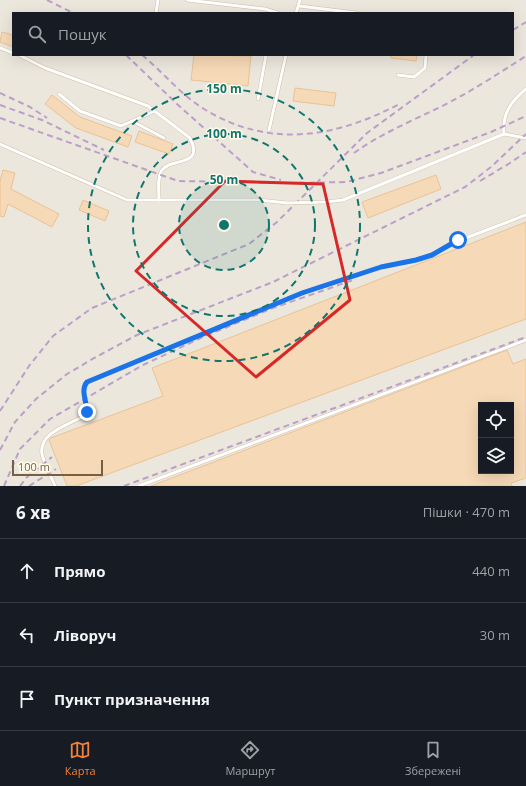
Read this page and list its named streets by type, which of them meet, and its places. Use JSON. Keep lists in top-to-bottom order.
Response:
{
  "scale_bar": "100 m",
  "page": {
    "search": "Пошук",
    "scale": "100 m",
    "heading": ["6 хв", "Пішки · 470 m"],
    "list": [
      ["Прямо", "440 m"],
      ["Ліворуч", "30 m"],
      "Пункт призначення"
    ],
    "nav": ["Карта", "Маршрут", "Збережені"]
  },
  "rings": ["150 m", "100 m", "50 m"]
}
